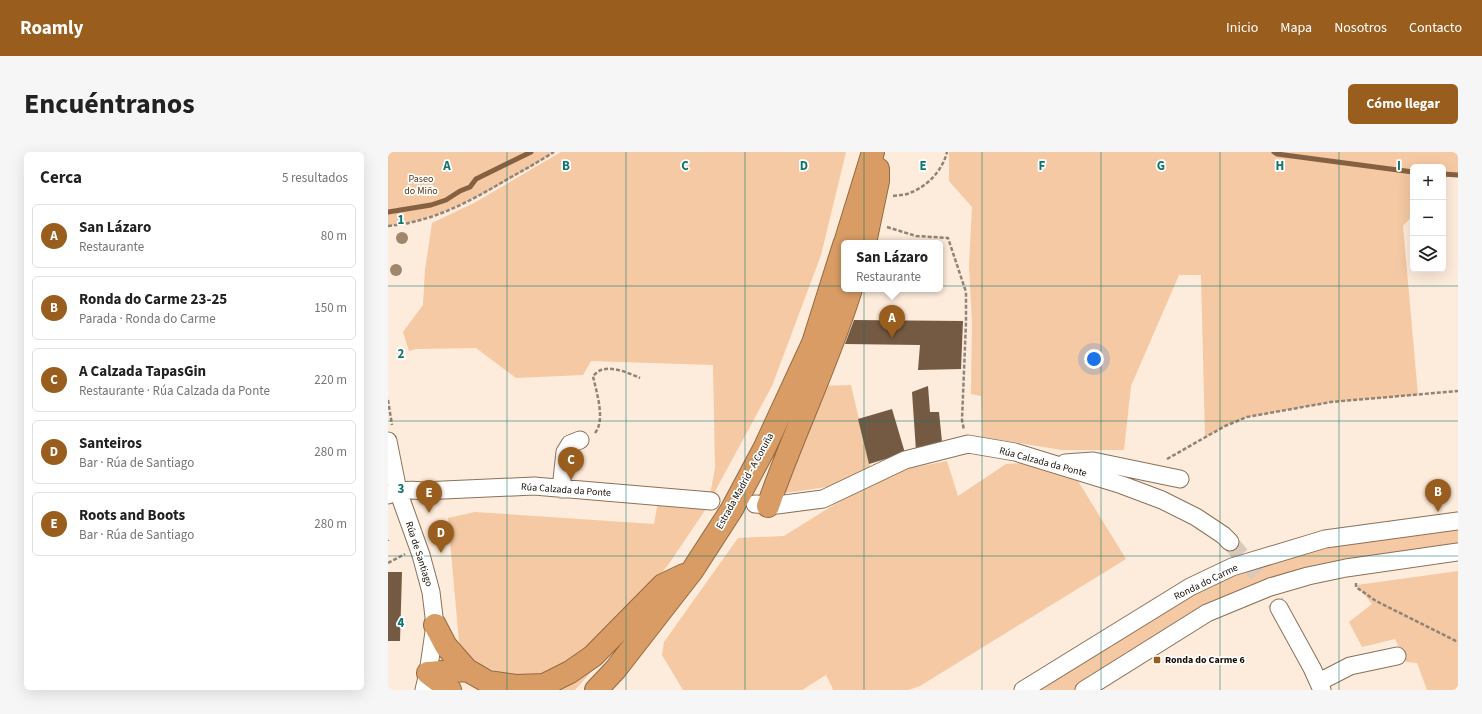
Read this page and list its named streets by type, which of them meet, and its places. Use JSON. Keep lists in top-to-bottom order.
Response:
{
  "streets": {
    "highway": ["Estrada Madrid - A Coruña"],
    "street": ["Rúa Calzada da Ponte", "Rúa de Santiago", "Ronda do Carme"]
  },
  "crossings": [
    ["Rúa Calzada da Ponte", "Rúa de Santiago"]
  ],
  "parks": ["Paseo do Miño"],
  "places": {
    "transit": ["Ronda do Carme 6"]
  },
  "page": {
    "header": "Roamly",
    "nav": [
      "Inicio",
      "Mapa",
      "Nosotros",
      "Contacto"
    ],
    "title": "Encuéntranos",
    "buttons": "Cómo llegar",
    "heading": ["Cerca", "5 resultados"],
    "map_buttons": ["+", "−"],
    "list": [
      {
        "mark": "A",
        "name": "San Lázaro",
        "note": "Restaurante",
        "value": "80 m"
      },
      {
        "mark": "B",
        "name": "Ronda do Carme 23-25",
        "note": "Parada · Ronda do Carme",
        "value": "150 m"
      },
      {
        "mark": "C",
        "name": "A Calzada TapasGin",
        "note": "Restaurante · Rúa Calzada da Ponte",
        "value": "220 m"
      },
      {
        "mark": "D",
        "name": "Santeiros",
        "note": "Bar · Rúa de Santiago",
        "value": "280 m"
      },
      {
        "mark": "E",
        "name": "Roots and Boots",
        "note": "Bar · Rúa de Santiago",
        "value": "280 m"
      }
    ],
    "popup": ["San Lázaro", "Restaurante"],
    "pins": [
      "A",
      "C",
      "B",
      "E",
      "D"
    ]
  },
  "grid": {
    "columns": [
      "A",
      "B",
      "C",
      "D",
      "E",
      "F",
      "G",
      "H",
      "I"
    ],
    "rows": [
      "1",
      "2",
      "3",
      "4"
    ]
  }
}
